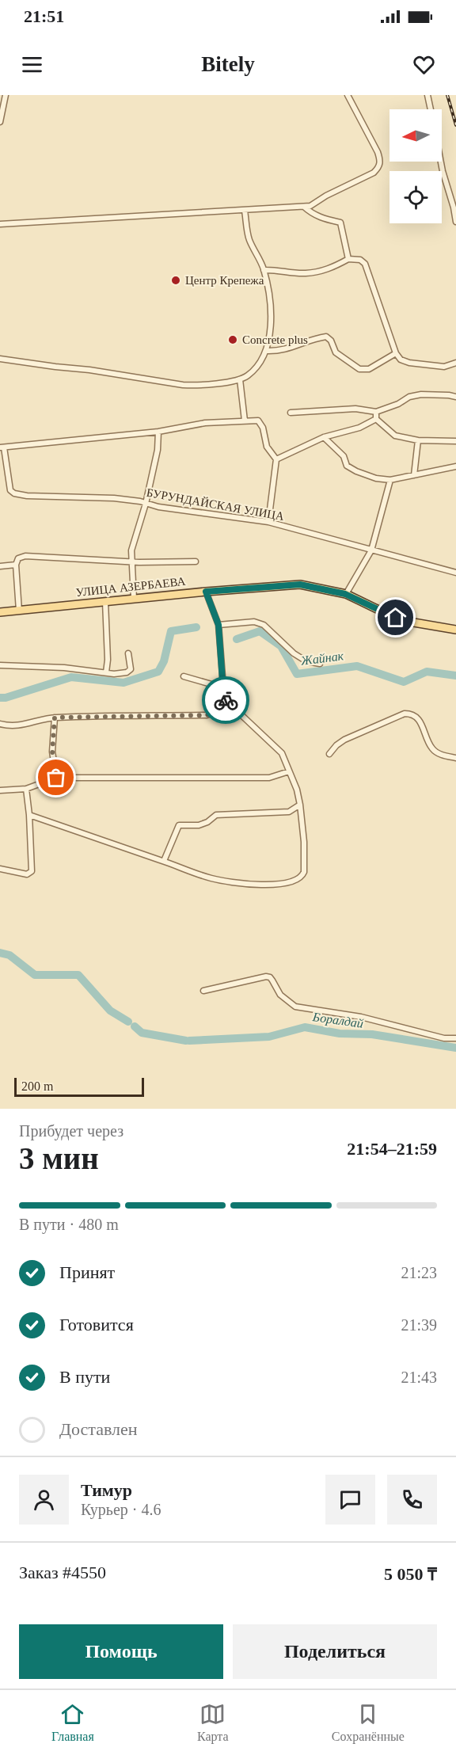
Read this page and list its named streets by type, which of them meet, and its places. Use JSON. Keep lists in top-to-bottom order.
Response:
{
  "streets": {
    "main road": ["УЛИЦА АЗЕРБАЕВА"],
    "street": ["БУРУНДАЙСКАЯ УЛИЦА"]
  },
  "water": ["Жайнак", "Боралдай"],
  "places": ["Центр Крепежа", "Concrete plus"],
  "scale_bar": "200 m",
  "north": "left",
  "page": {
    "status": "21:51",
    "header": "Bitely",
    "scale": "200 m",
    "heading": ["3 мин", "Прибудет через", "21:54–21:59"],
    "panel": [
      "Тимур",
      "Курьер · 4.6",
      "Заказ #4550",
      "5 050 ₸"
    ],
    "bar": "В пути · 480 m",
    "list": [
      ["Принят", "21:23"],
      ["Готовится", "21:39"],
      ["В пути", "21:43"],
      "Доставлен"
    ],
    "buttons": ["Помощь", "Поделиться"],
    "tabs": ["Главная", "Карта", "Сохранённые"]
  }
}
